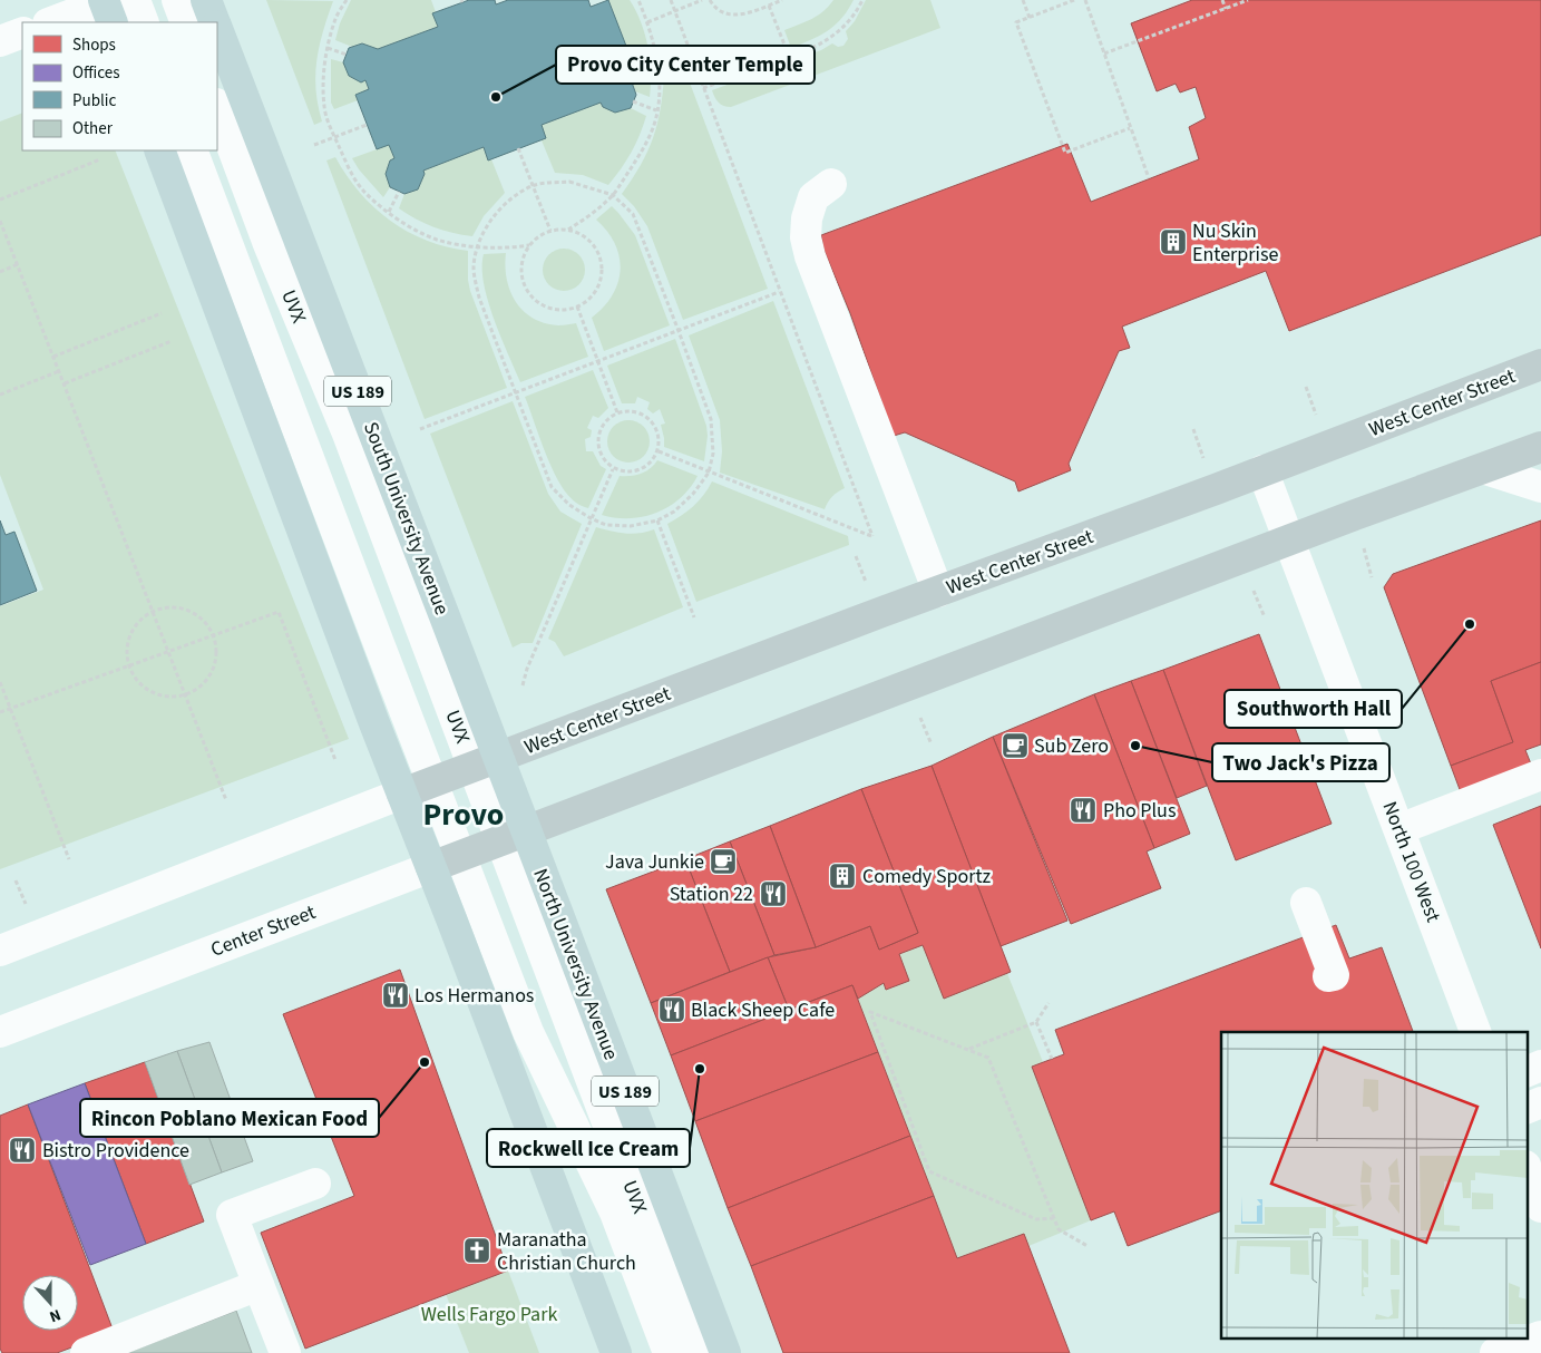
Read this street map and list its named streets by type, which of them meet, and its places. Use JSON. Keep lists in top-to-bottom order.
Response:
{
  "streets": {
    "highway": ["US 189", "South University Avenue", "North University Avenue"],
    "main road": ["West Center Street", "Center Street"],
    "street": ["UVX", "North 100 West"]
  },
  "crossings": [
    ["UVX", "West Center Street"],
    ["UVX", "South University Avenue"],
    ["UVX", "Center Street"],
    ["UVX", "North University Avenue"],
    ["West Center Street", "South University Avenue"],
    ["West Center Street", "North 100 West"],
    ["South University Avenue", "North University Avenue"],
    ["Center Street", "North University Avenue"]
  ],
  "districts": ["Provo"],
  "parks": ["Wells Fargo Park"],
  "places": {
    "other": [
      "Provo City Center Temple",
      "Southworth Hall",
      "Two Jack's Pizza",
      "Rincon Poblano Mexican Food",
      "Rockwell Ice Cream"
    ],
    "building": ["Nu Skin Enterprise", "Comedy Sportz"],
    "cafe": ["Sub Zero", "Java Junkie"],
    "restaurant": [
      "Pho Plus",
      "Station 22",
      "Los Hermanos",
      "Black Sheep Cafe",
      "Bistro Providence"
    ],
    "church": ["Maranatha Christian Church"]
  },
  "legend": [
    "Shops",
    "Offices",
    "Public",
    "Other"
  ],
  "north": "bottom"
}
